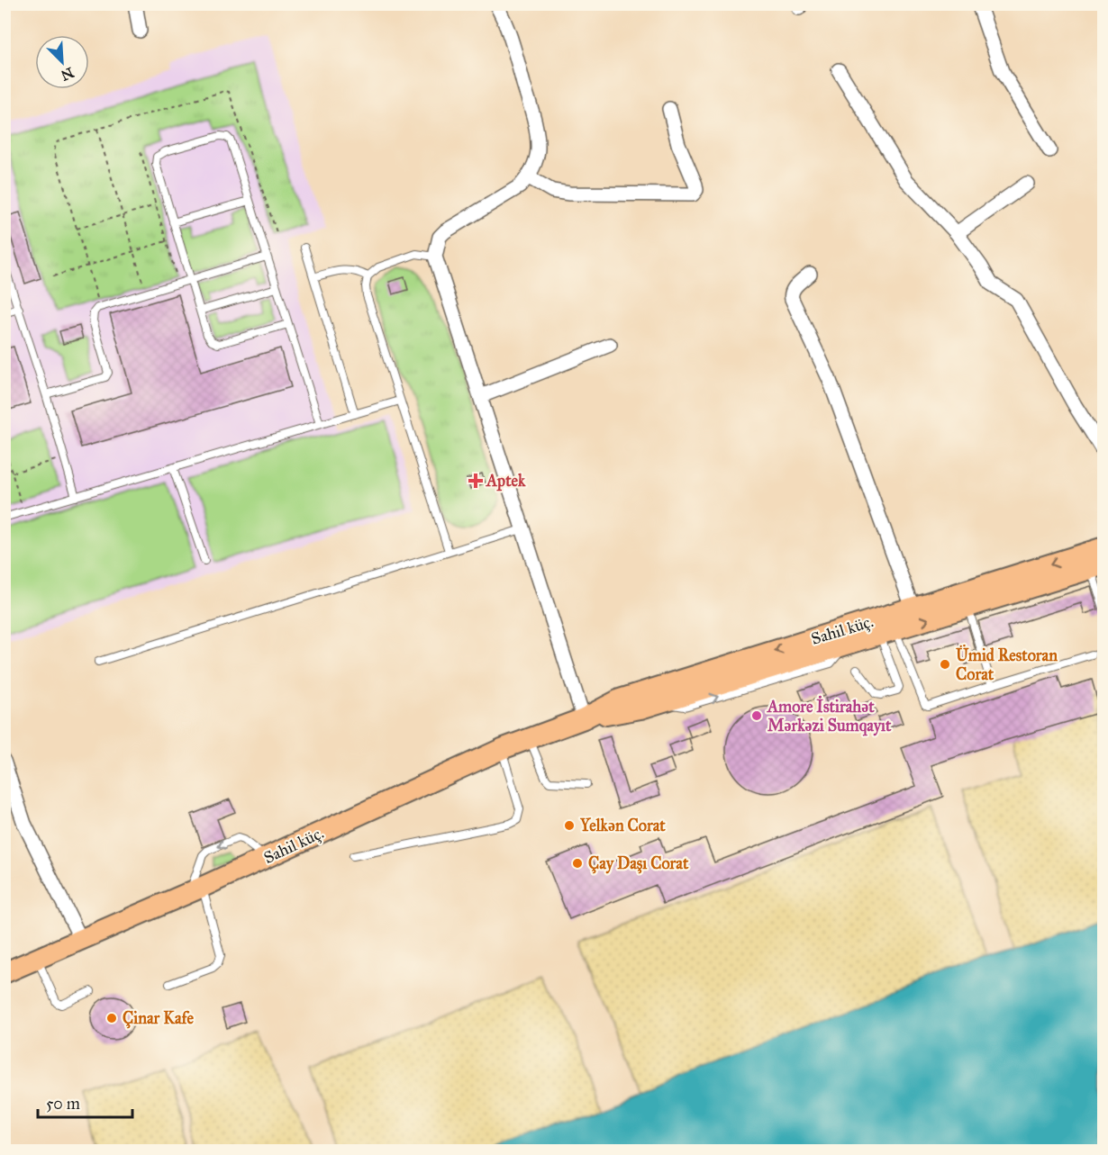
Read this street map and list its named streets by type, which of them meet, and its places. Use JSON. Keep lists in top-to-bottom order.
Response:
{
  "streets": {
    "main road": ["Sahil küç."]
  },
  "places": {
    "health": ["Aptek"],
    "other": [
      "Ümid Restoran Corat",
      "Amore İstirahət Mərkəzi Sumqayıt",
      "Yelkən Corat",
      "Çay Daşı Corat",
      "Çinar Kafe"
    ]
  },
  "scale_bar": "50 m",
  "north": "bottom right"
}
